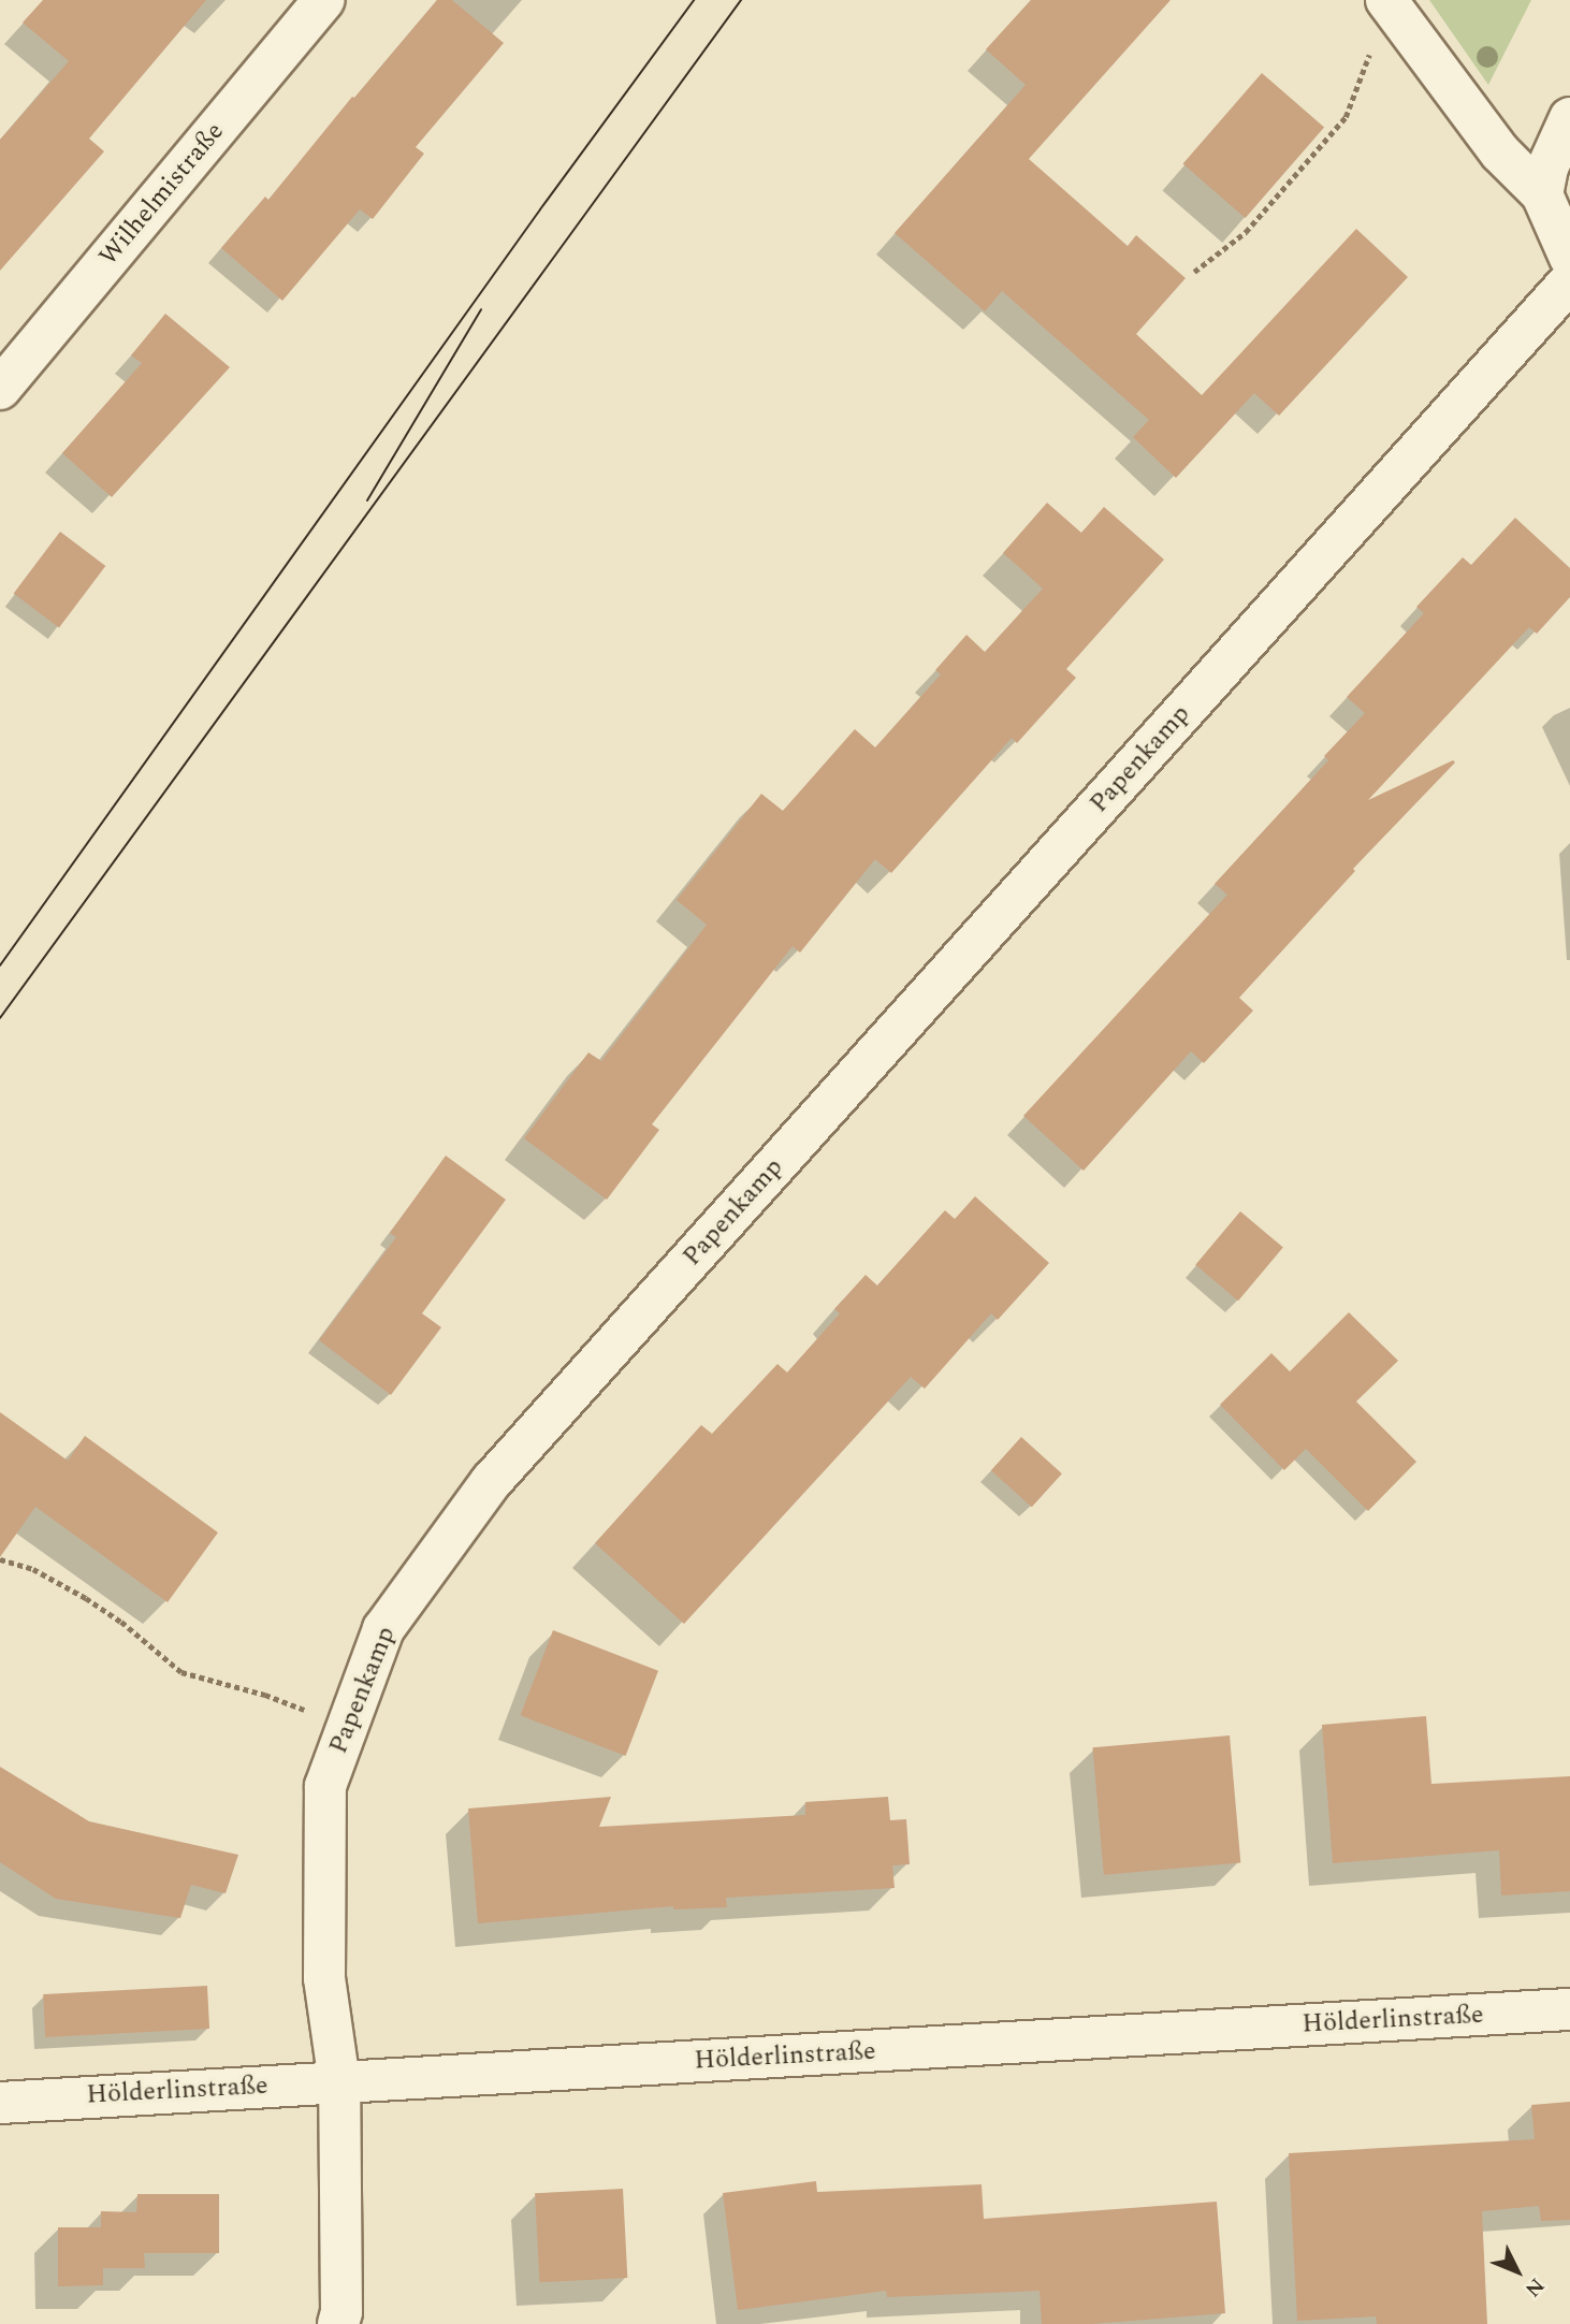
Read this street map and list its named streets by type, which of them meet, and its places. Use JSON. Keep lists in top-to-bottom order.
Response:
{
  "streets": {
    "street": ["Wilhelmistraße", "Papenkamp", "Hölderlinstraße"]
  },
  "crossings": [
    ["Papenkamp", "Hölderlinstraße"]
  ],
  "north": "bottom right"
}
